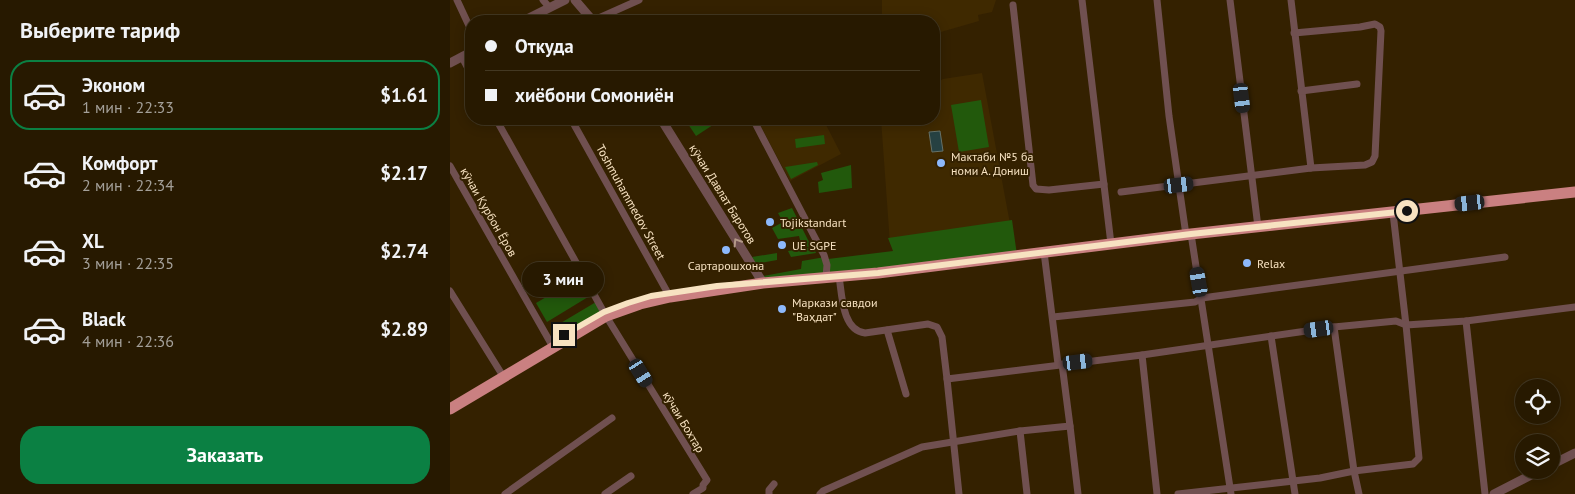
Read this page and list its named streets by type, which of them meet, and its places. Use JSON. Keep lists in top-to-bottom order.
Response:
{
  "streets": {
    "street": [
      "кӯчаи Давлат Баротов",
      "Toshmuhammedov Street",
      "кӯчаи Қурбон Ёров",
      "кӯчаи Бохтар"
    ]
  },
  "places": [
    "Мактаби №5 ба номи А. Дониш",
    "Tojikstandart",
    "UE SGPE",
    "Сартарошхона",
    "Relax",
    "Маркази савдои \"Ваҳдат\""
  ],
  "page": {
    "heading": "Выберите тариф",
    "banner": ["Откуда", "хиёбони Сомониён"],
    "list": [
      {
        "name": "Эконом",
        "note": "1 мин · 22:33",
        "value": "$1.61"
      },
      {
        "name": "Комфорт",
        "note": "2 мин · 22:34",
        "value": "$2.17"
      },
      {
        "name": "XL",
        "note": "3 мин · 22:35",
        "value": "$2.74"
      },
      {
        "name": "Black",
        "note": "4 мин · 22:36",
        "value": "$2.89"
      }
    ],
    "bubble": "3 мин",
    "buttons": "Заказать"
  }
}
